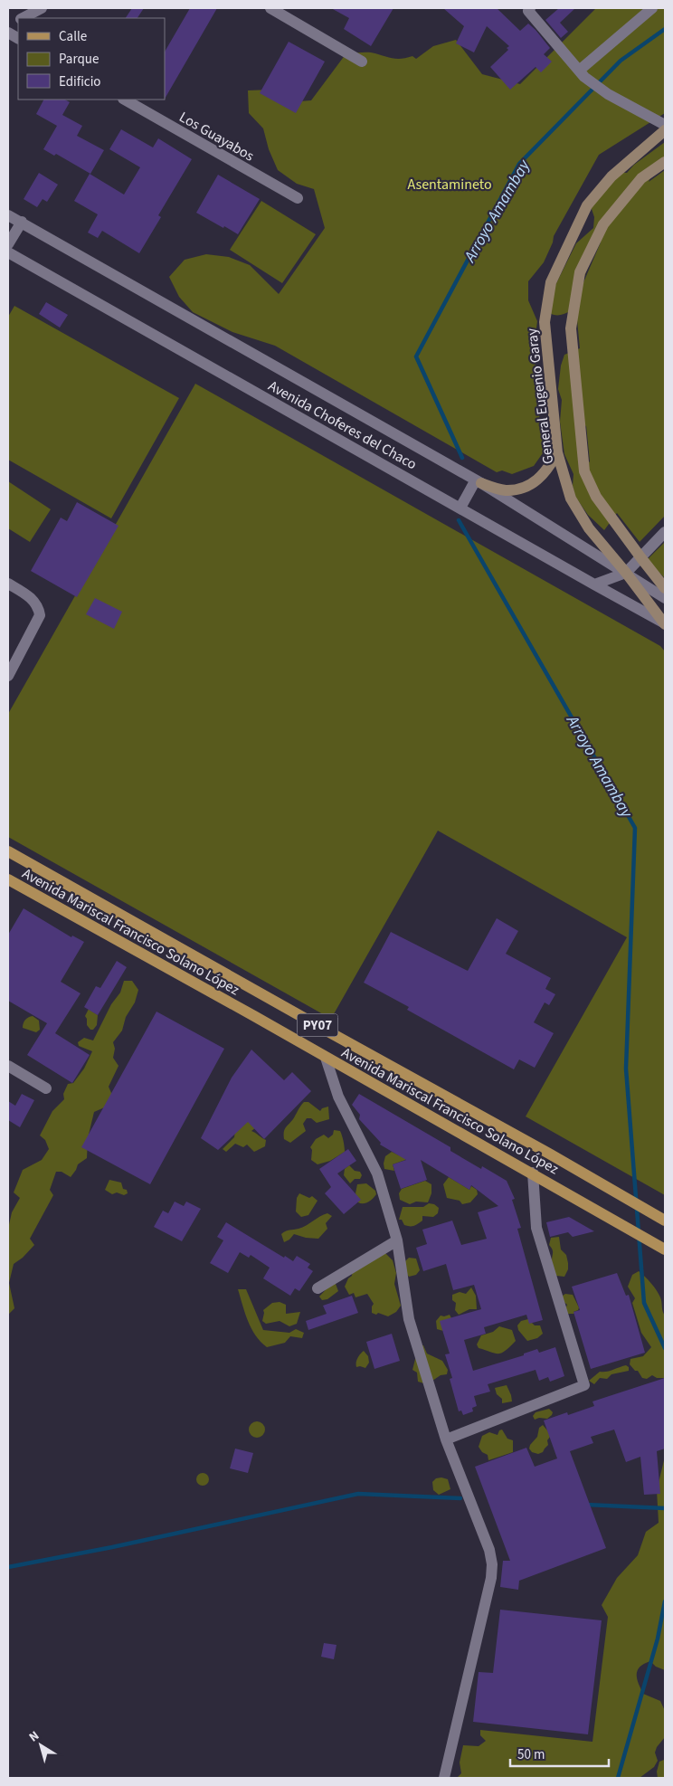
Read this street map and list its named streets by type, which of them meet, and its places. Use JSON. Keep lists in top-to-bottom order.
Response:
{
  "streets": {
    "main road": ["Avenida Mariscal Francisco Solano López", "PY07"],
    "street": ["Los Guayabos", "General Eugenio Garay", "Avenida Choferes del Chaco"]
  },
  "crossings": [
    ["General Eugenio Garay", "Avenida Choferes del Chaco"]
  ],
  "water": ["Arroyo Amambay"],
  "parks": ["Asentamineto"],
  "legend": ["Calle", "Parque", "Edificio"],
  "scale_bar": "50 m",
  "north": "top left"
}
